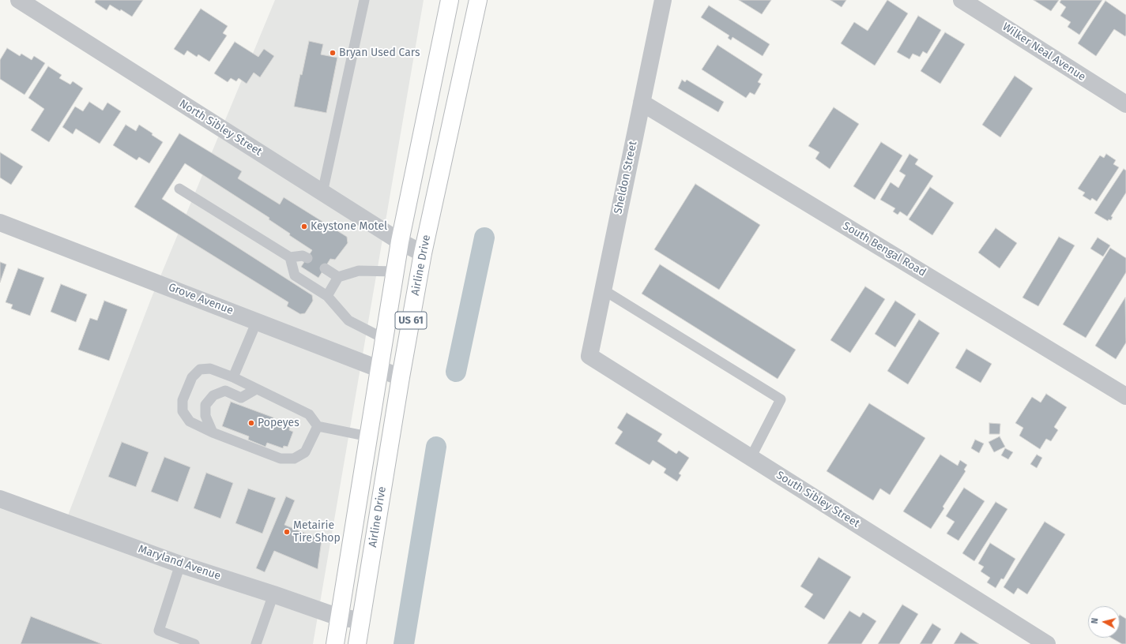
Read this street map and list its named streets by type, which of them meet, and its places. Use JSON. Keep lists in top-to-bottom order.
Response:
{
  "streets": {
    "highway": ["Airline Drive", "US 61"],
    "street": [
      "Wilker Neal Avenue",
      "North Sibley Street",
      "Sheldon Street",
      "South Bengal Road",
      "Grove Avenue",
      "South Sibley Street",
      "Maryland Avenue"
    ]
  },
  "crossings": [
    ["North Sibley Street", "Airline Drive"],
    ["Sheldon Street", "South Bengal Road"],
    ["Sheldon Street", "South Sibley Street"],
    ["Airline Drive", "Grove Avenue"],
    ["Airline Drive", "Maryland Avenue"]
  ],
  "places": [
    "Bryan Used Cars",
    "Keystone Motel",
    "Popeyes",
    "Metairie Tire Shop"
  ],
  "north": "left"
}
